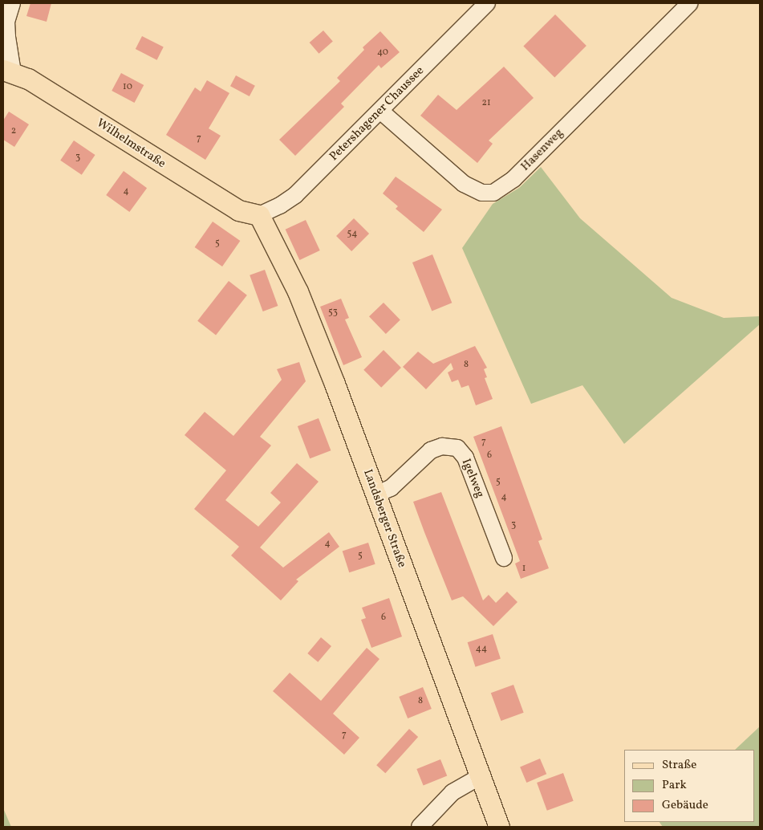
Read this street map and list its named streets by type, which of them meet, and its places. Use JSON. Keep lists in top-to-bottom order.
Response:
{
  "streets": {
    "main road": ["Wilhelmstraße", "Landsberger Straße"],
    "street": ["Petershagener Chaussee", "Hasenweg", "Igelweg"]
  },
  "crossings": [
    ["Petershagener Chaussee", "Wilhelmstraße"],
    ["Petershagener Chaussee", "Hasenweg"],
    ["Petershagener Chaussee", "Landsberger Straße"],
    ["Wilhelmstraße", "Landsberger Straße"],
    ["Igelweg", "Landsberger Straße"]
  ],
  "house_numbers": [
    "40",
    "10",
    "21",
    "2",
    "7",
    "3",
    "4",
    "54",
    "5",
    "53",
    "8",
    "7",
    "6",
    "5",
    "4",
    "3",
    "4",
    "5",
    "1",
    "6",
    "44",
    "8",
    "7"
  ],
  "legend": ["Straße", "Park", "Gebäude"]
}
